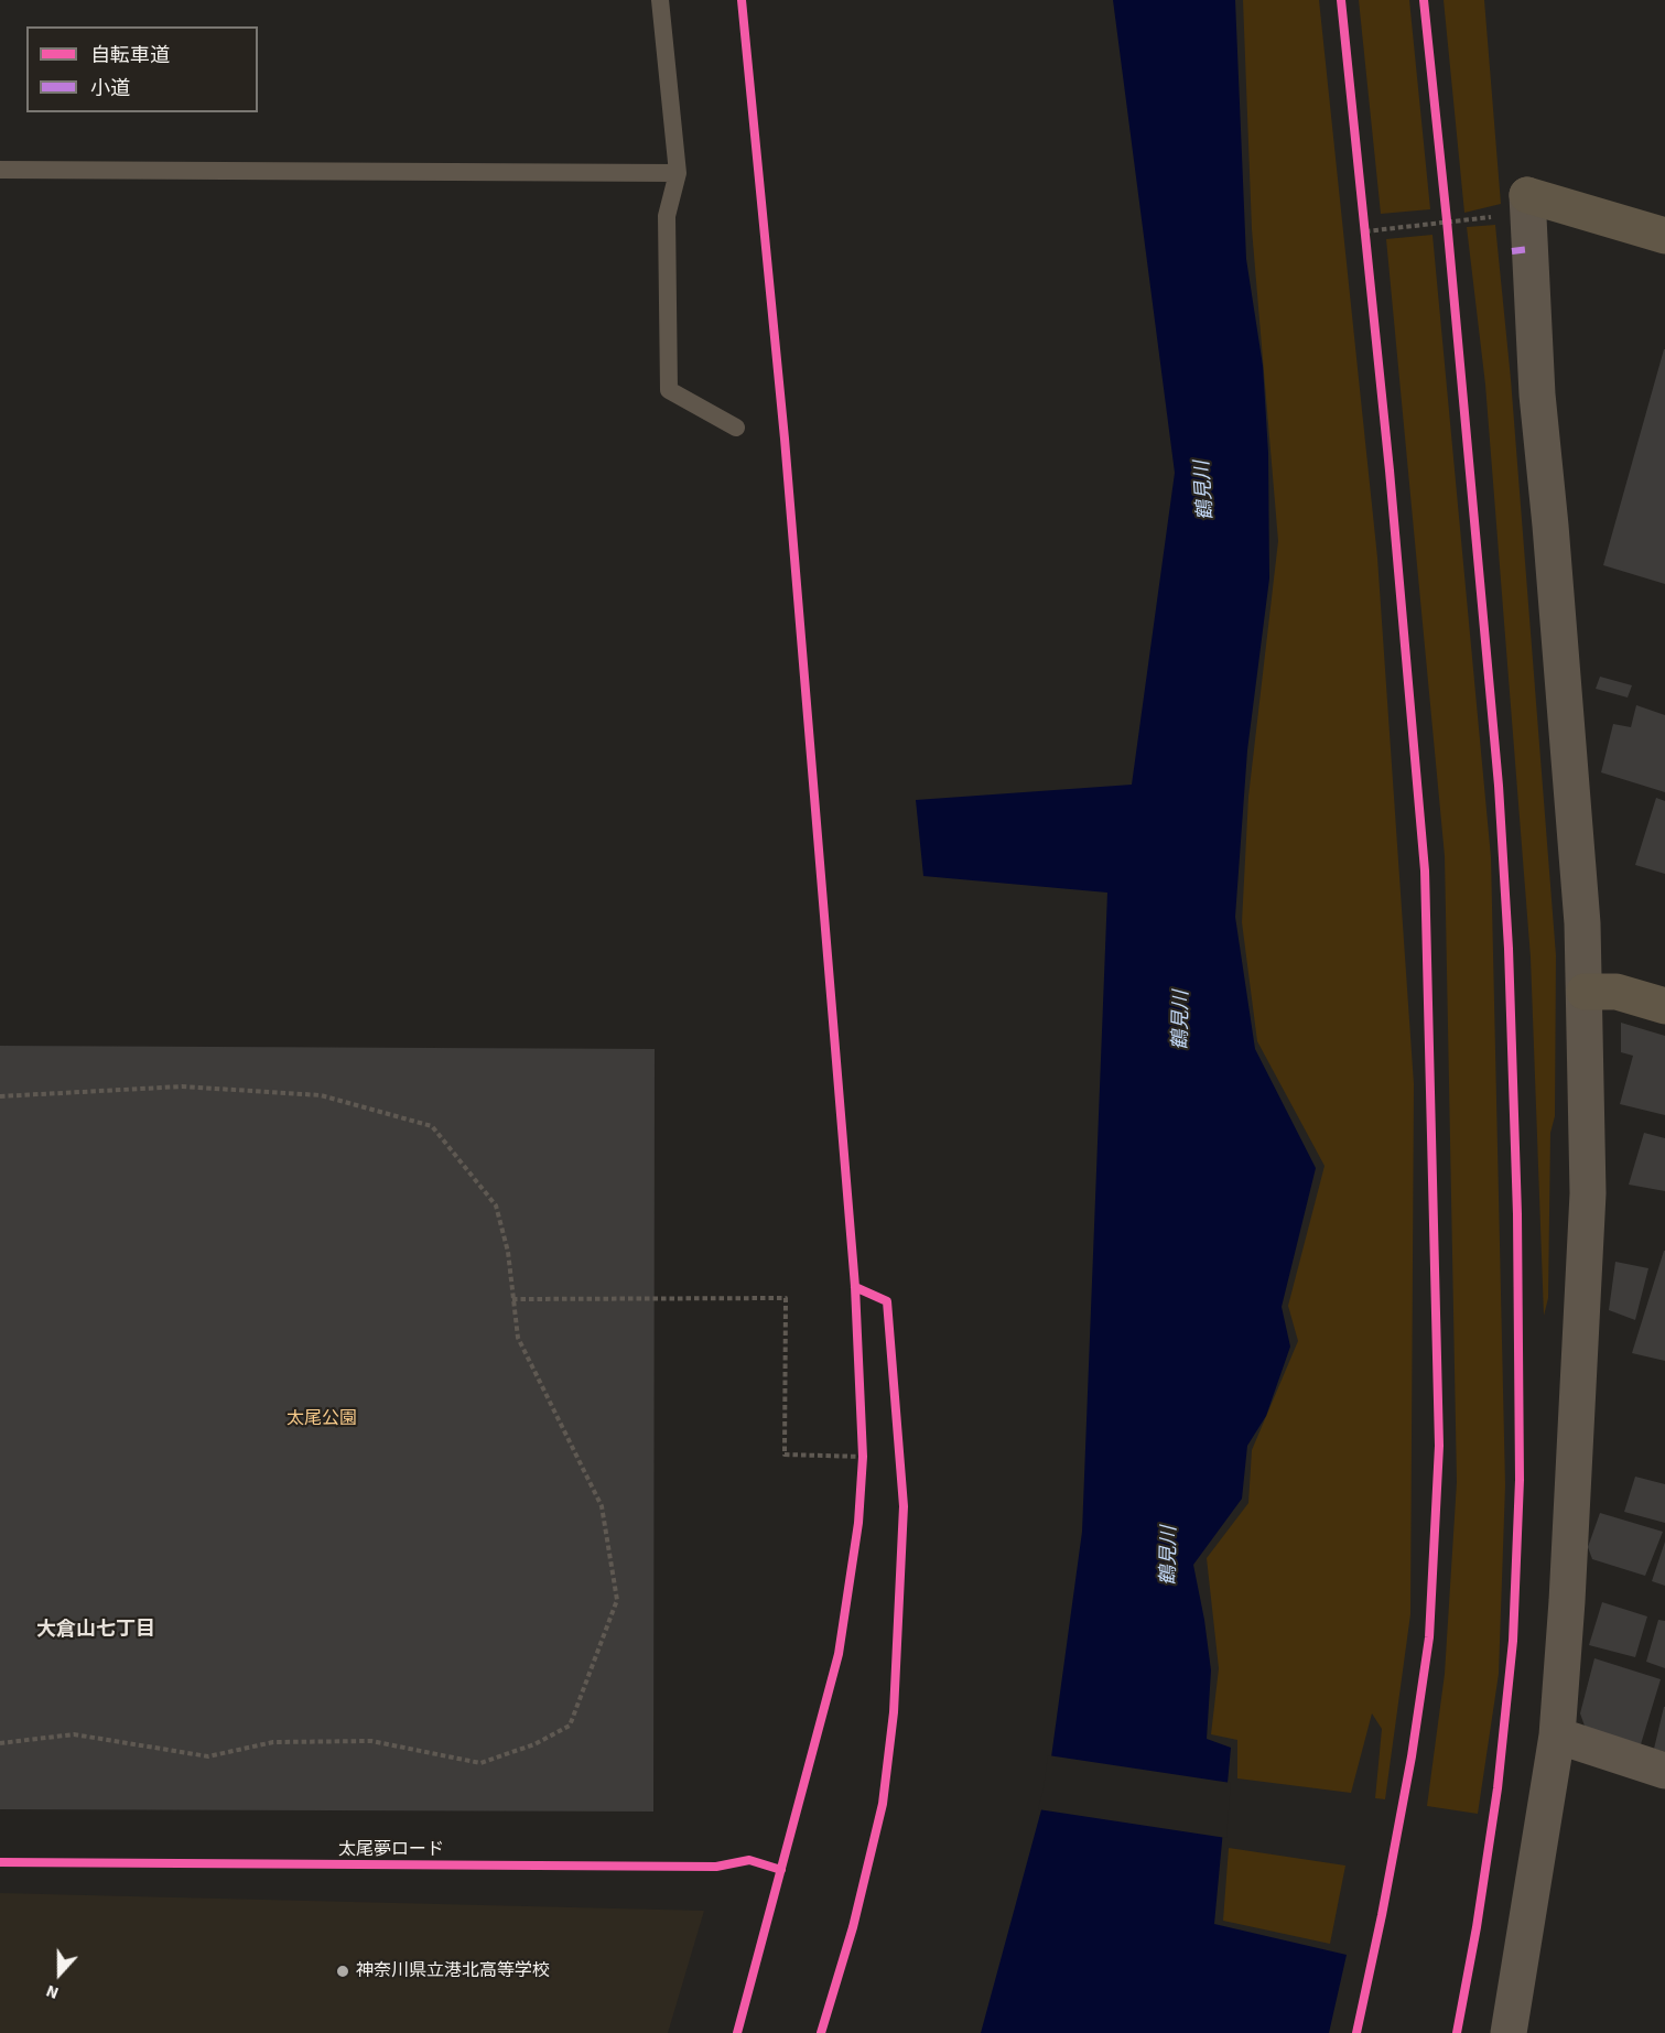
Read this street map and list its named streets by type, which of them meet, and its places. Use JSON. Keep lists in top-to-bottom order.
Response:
{
  "streets": {
    "cycle path": ["太尾夢ロード"]
  },
  "districts": ["大倉山七丁目"],
  "water": ["鶴見川"],
  "parks": ["太尾公園"],
  "places": ["神奈川県立港北高等学校"],
  "legend": ["自転車道", "小道"],
  "north": "bottom"
}
